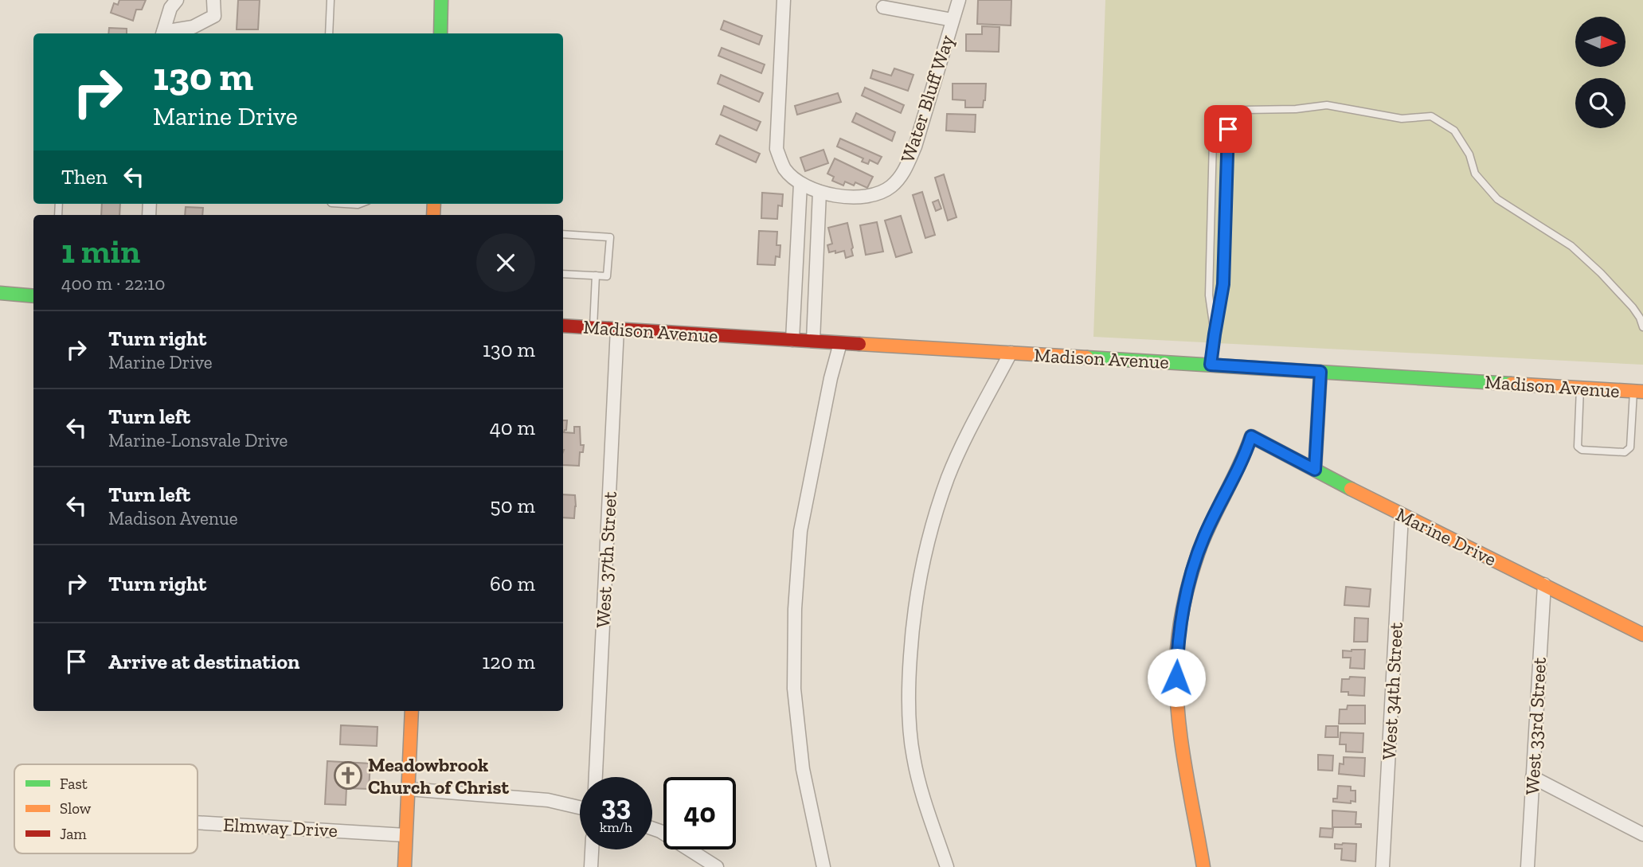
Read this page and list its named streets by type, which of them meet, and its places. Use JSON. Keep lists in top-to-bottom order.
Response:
{
  "streets": {
    "street": [
      "Water Bluff Way",
      "Madison Avenue",
      "Marine Drive",
      "West 37th Street",
      "West 34th Street",
      "West 33rd Street",
      "Elmway Drive"
    ]
  },
  "crossings": [
    ["Madison Avenue", "West 37th Street"],
    ["Marine Drive", "West 34th Street"],
    ["Marine Drive", "West 33rd Street"]
  ],
  "places": {
    "church": ["Meadowbrook Church of Christ"]
  },
  "legend": ["Fast", "Slow", "Jam"],
  "north": "right",
  "page": {
    "turn": ["130 m", "Marine Drive"],
    "then": "Then",
    "heading": ["1 min", "400 m · 22:10"],
    "list": [
      {
        "name": "Turn right",
        "note": "Marine Drive",
        "value": "130 m"
      },
      {
        "name": "Turn left",
        "note": "Marine-Lonsvale Drive",
        "value": "40 m"
      },
      {
        "name": "Turn left",
        "note": "Madison Avenue",
        "value": "50 m"
      },
      {
        "name": "Turn right",
        "value": "60 m"
      },
      {
        "name": "Arrive at destination",
        "value": "120 m"
      }
    ],
    "speed": "33 km/h",
    "limit": "40"
  }
}
